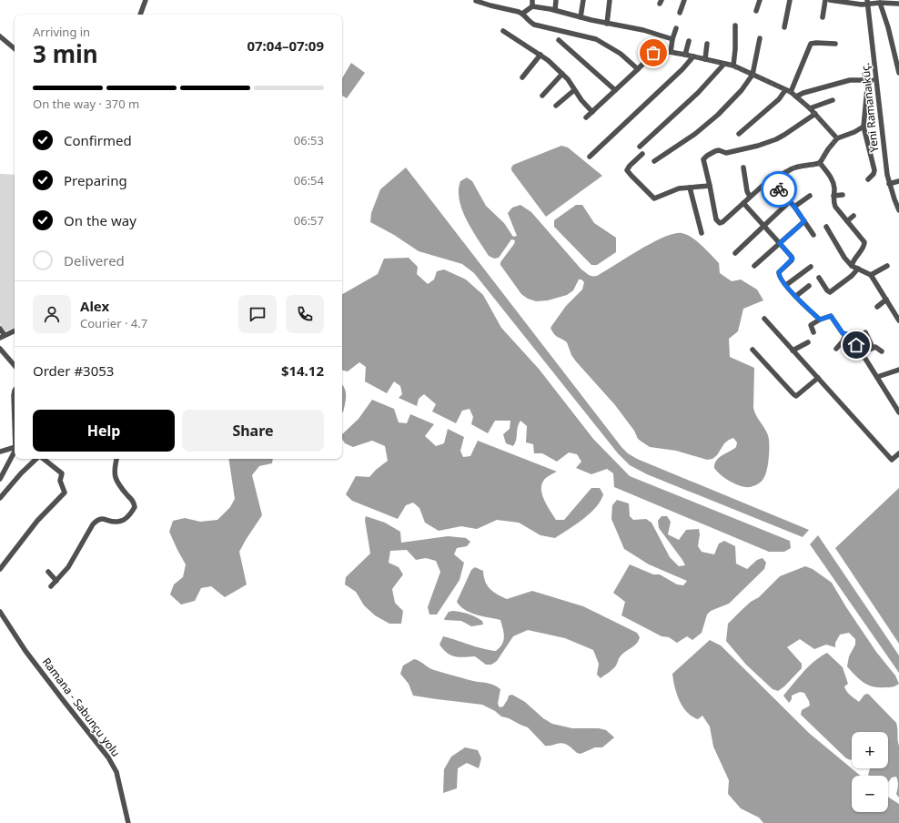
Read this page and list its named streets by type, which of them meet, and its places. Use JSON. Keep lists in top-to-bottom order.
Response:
{
  "streets": {
    "street": ["Yeni Ramana küç.", "Ramana - Sabunçu yolu"]
  },
  "page": {
    "heading": ["3 min", "Arriving in", "07:04–07:09"],
    "panel": [
      "Alex",
      "Courier · 4.7",
      "Order #3053",
      "$14.12"
    ],
    "bar": "On the way · 370 m",
    "list": [
      ["Confirmed", "06:53"],
      ["Preparing", "06:54"],
      ["On the way", "06:57"],
      "Delivered"
    ],
    "buttons": ["Help", "Share"],
    "map_buttons": ["+", "−"]
  }
}
